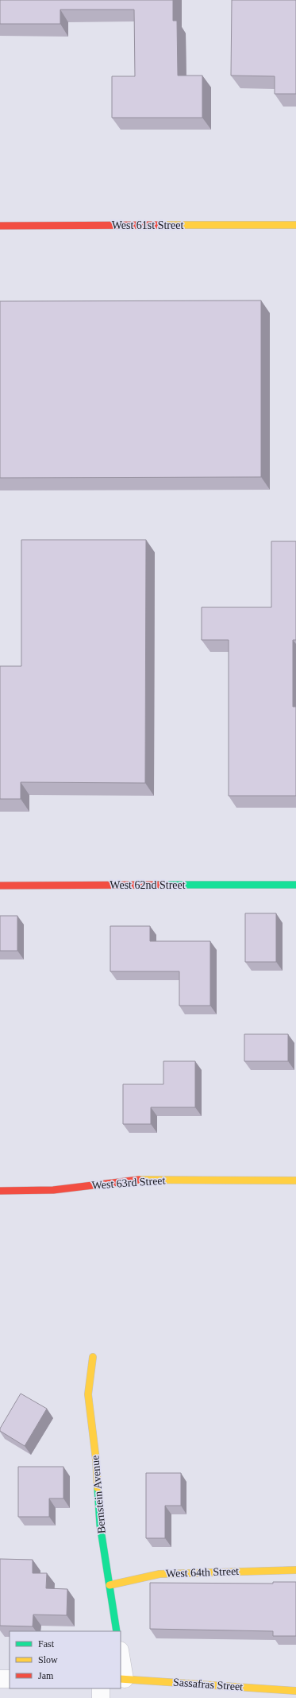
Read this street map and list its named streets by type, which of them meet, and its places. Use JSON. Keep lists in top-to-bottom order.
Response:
{
  "streets": {
    "street": [
      "West 61st Street",
      "West 62nd Street",
      "West 63rd Street",
      "Bernstein Avenue",
      "West 64th Street",
      "Sassafras Street"
    ]
  },
  "crossings": [
    ["Bernstein Avenue", "West 64th Street"]
  ],
  "legend": ["Fast", "Slow", "Jam"]
}
